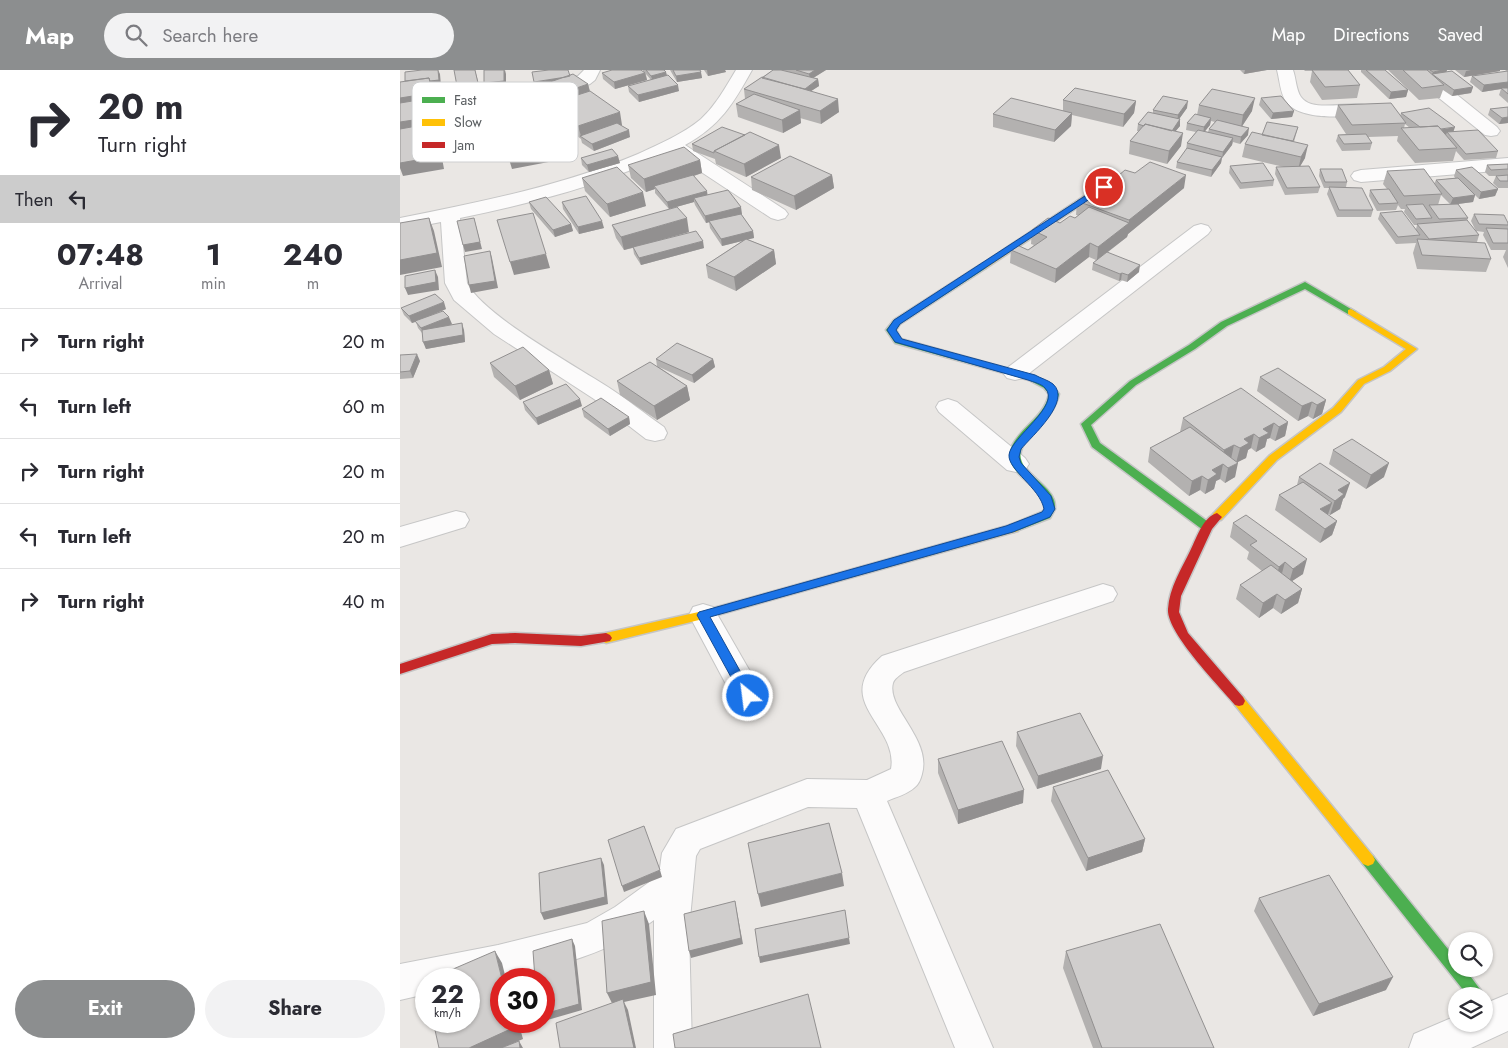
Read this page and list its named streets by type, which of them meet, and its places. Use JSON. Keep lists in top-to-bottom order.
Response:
{
  "legend": ["Fast", "Slow", "Jam"],
  "page": {
    "header": "Map",
    "search": "Search here",
    "nav": ["Map", "Directions", "Saved"],
    "turn": ["20 m", "Turn right"],
    "then": "Then",
    "eta": [
      "07:48",
      "Arrival",
      "1",
      "min",
      "240",
      "m"
    ],
    "list": [
      {
        "name": "Turn right",
        "value": "20 m"
      },
      {
        "name": "Turn left",
        "value": "60 m"
      },
      {
        "name": "Turn right",
        "value": "20 m"
      },
      {
        "name": "Turn left",
        "value": "20 m"
      },
      {
        "name": "Turn right",
        "value": "40 m"
      }
    ],
    "speed": "22 km/h",
    "limit": "30",
    "buttons": ["Exit", "Share"]
  }
}
